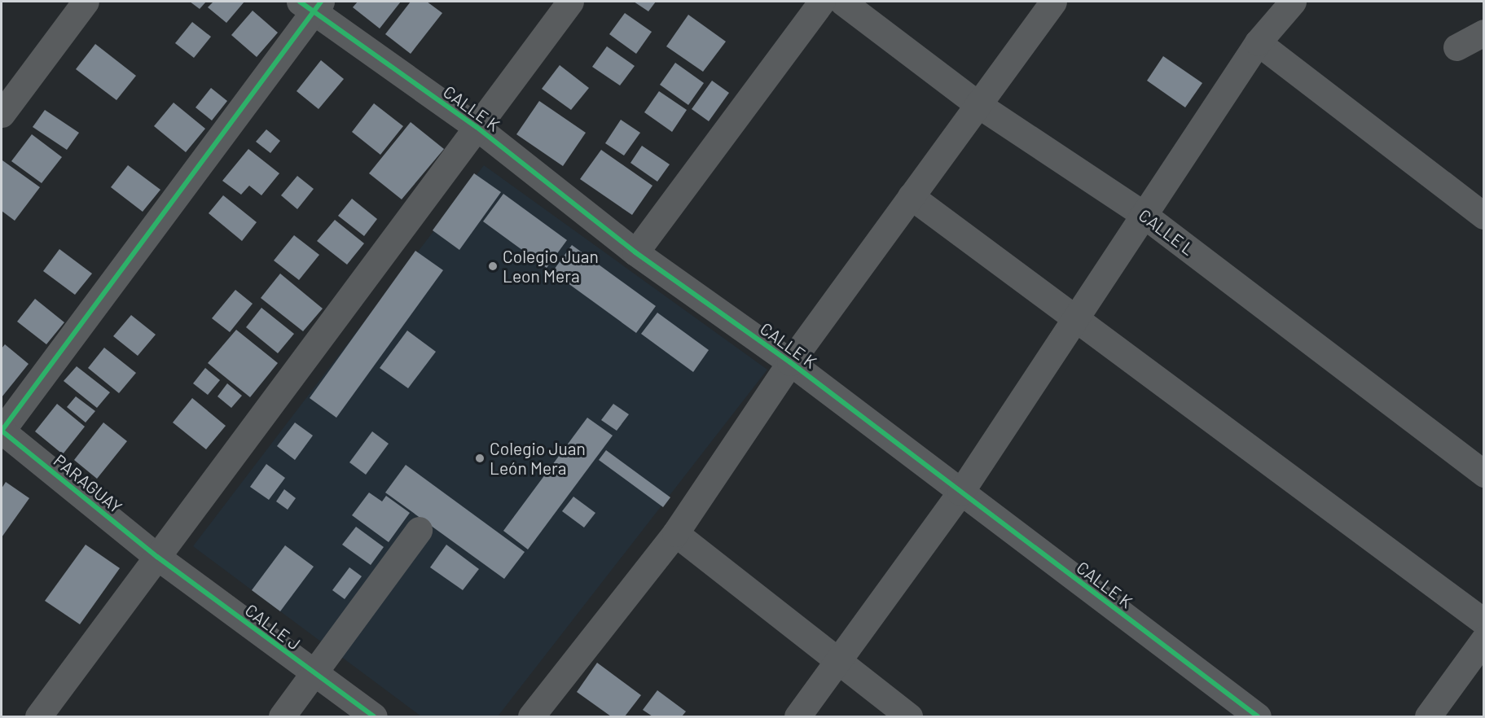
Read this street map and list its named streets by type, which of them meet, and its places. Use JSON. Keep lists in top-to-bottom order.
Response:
{
  "streets": {
    "street": [
      "CALLE K",
      "CALLE L",
      "PARAGUAY",
      "CALLE J"
    ]
  },
  "crossings": [
    ["PARAGUAY", "CALLE J"]
  ],
  "places": ["Colegio Juan Leon Mera", "Colegio Juan León Mera"]
}
